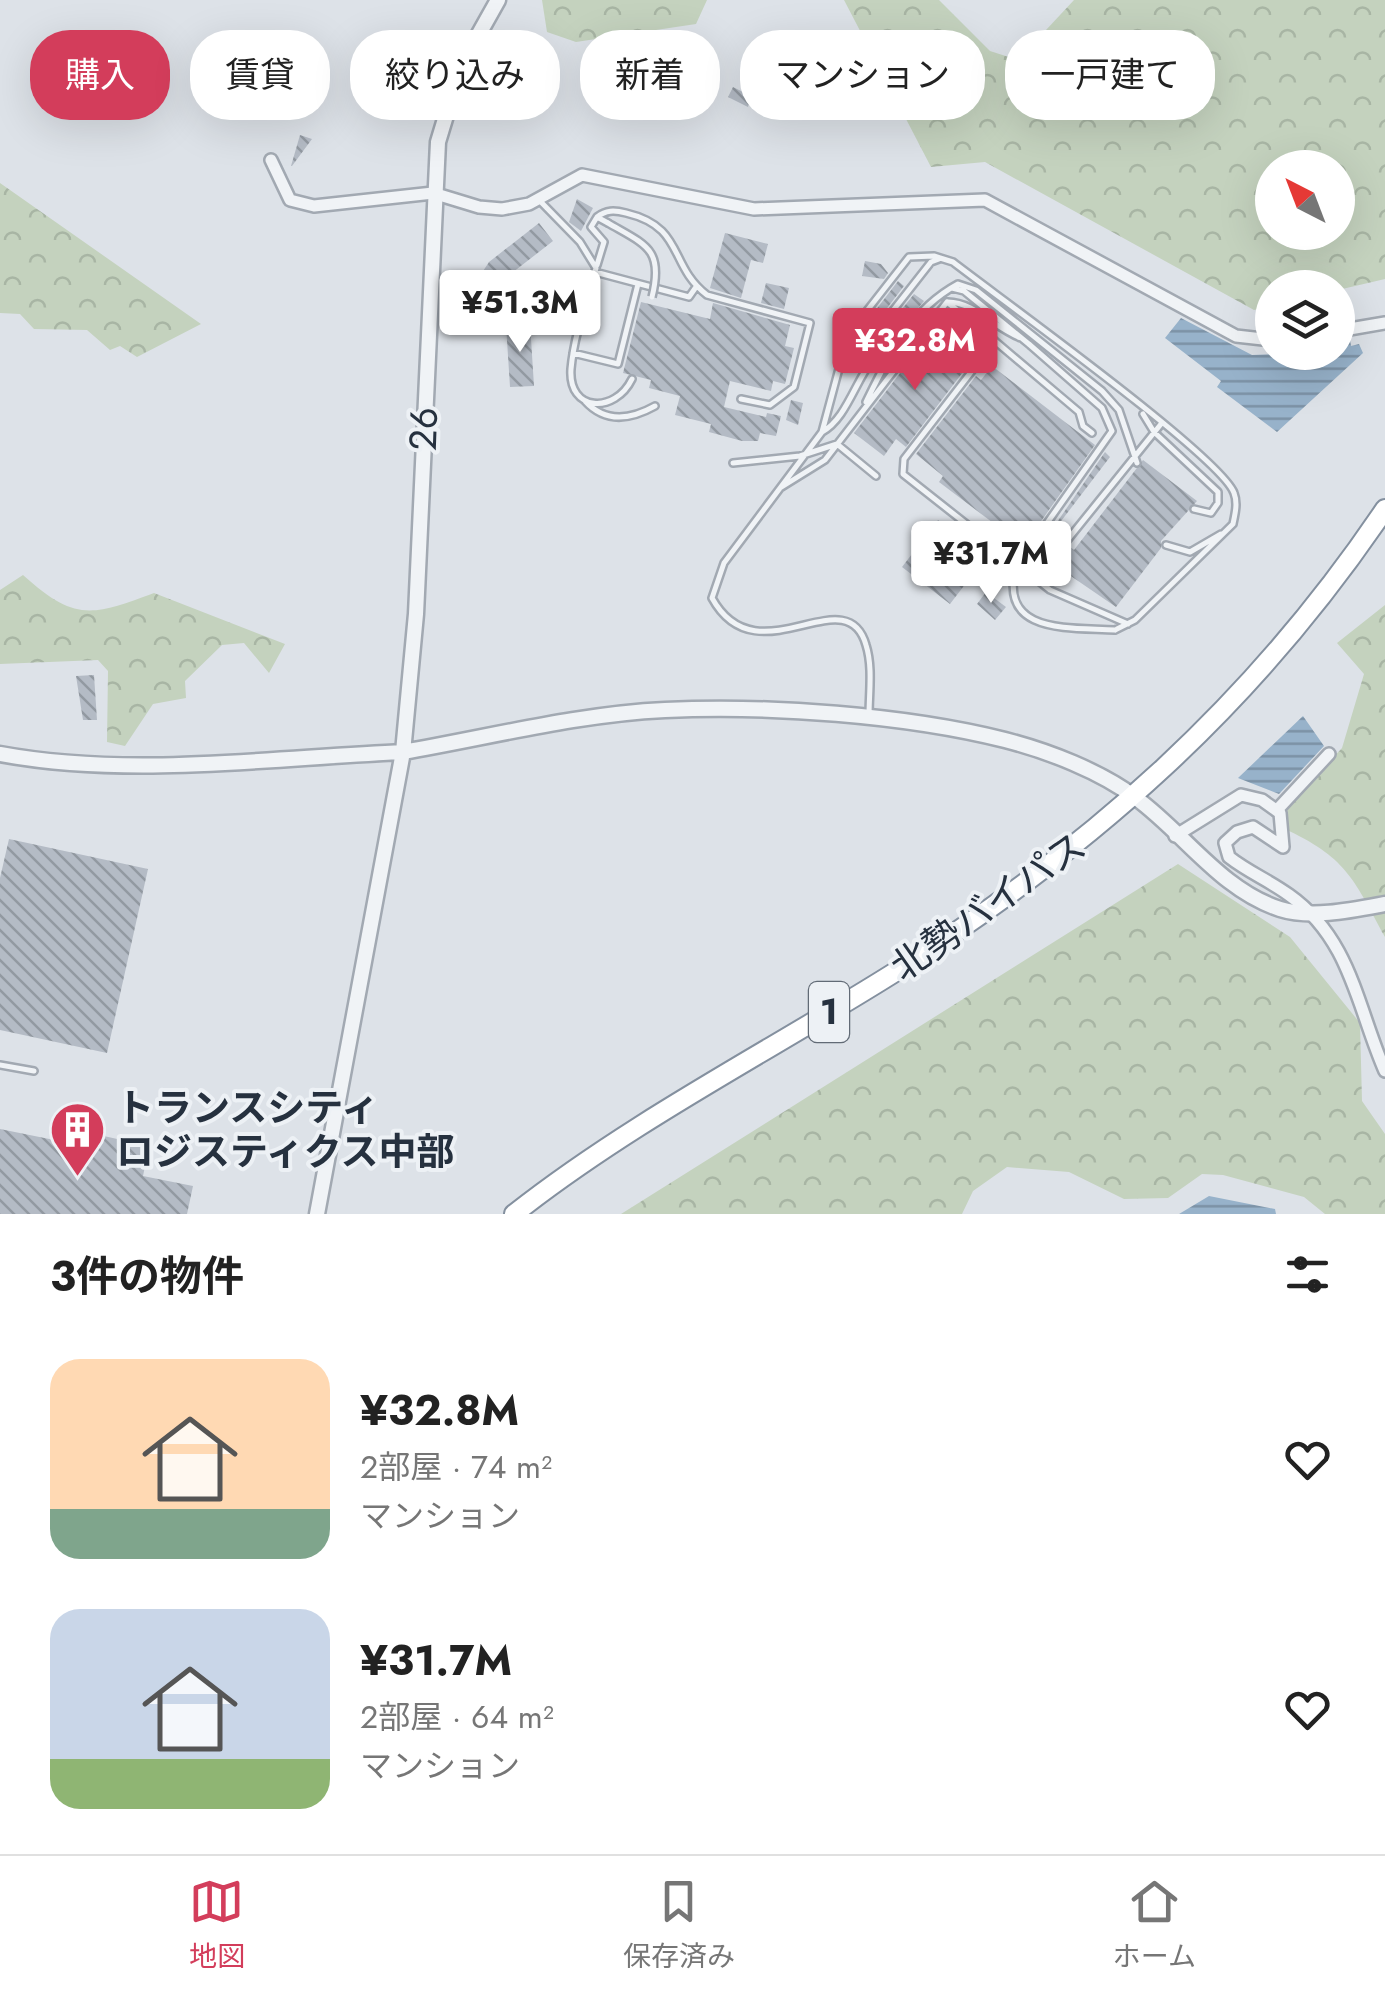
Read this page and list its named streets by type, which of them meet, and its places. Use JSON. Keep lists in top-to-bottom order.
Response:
{
  "streets": {
    "highway": ["北勢バイパス", "1"],
    "street": ["26"]
  },
  "places": {
    "building": ["トランスシティ ロジスティクス中部"]
  },
  "north": "top left",
  "page": {
    "chip": [
      "購入",
      "賃貸",
      "絞り込み",
      "新着",
      "マンション",
      "一戸建て"
    ],
    "price": ["¥51.3M", "¥32.8M", "¥31.7M"],
    "heading": "3件の物件",
    "list": [
      {
        "name": "¥32.8M",
        "note": "2部屋 · 74 m² · マンション"
      },
      {
        "name": "¥31.7M",
        "note": "2部屋 · 64 m² · マンション"
      }
    ],
    "tabs": ["地図", "保存済み", "ホーム"]
  }
}
